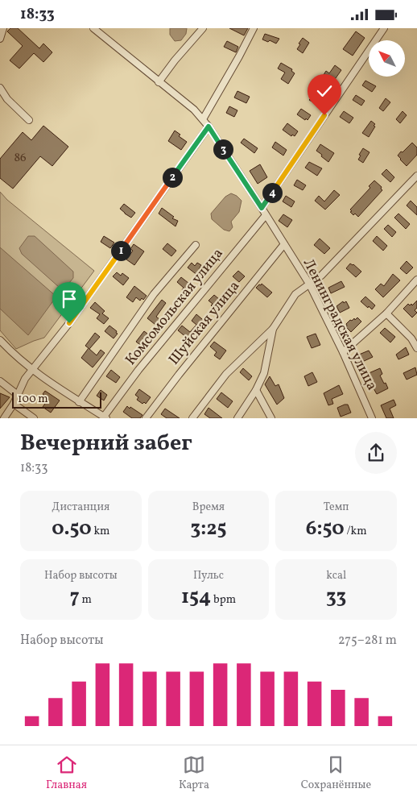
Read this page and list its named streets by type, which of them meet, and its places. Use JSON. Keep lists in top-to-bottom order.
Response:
{
  "streets": {
    "street": ["Комсомольская улица", "Шуйская улица", "Ленинградская улица"]
  },
  "crossings": [
    ["Комсомольская улица", "Ленинградская улица"],
    ["Шуйская улица", "Ленинградская улица"]
  ],
  "house_numbers": ["86"],
  "scale_bar": "100 m",
  "north": "top left",
  "page": {
    "status": "18:33",
    "pins": [
      "3",
      "2",
      "4",
      "1"
    ],
    "scale": "100 m",
    "heading": ["Вечерний забег", "18:33"],
    "stats": [
      ["Дистанция", "0.50 km"],
      ["Время", "3:25"],
      ["Темп", "6:50 /km"],
      ["Набор высоты", "7 m"],
      ["Пульс", "154 bpm"],
      ["kcal", "33"]
    ],
    "chart": ["Набор высоты", "275–281 m"],
    "tabs": ["Главная", "Карта", "Сохранённые"]
  }
}
